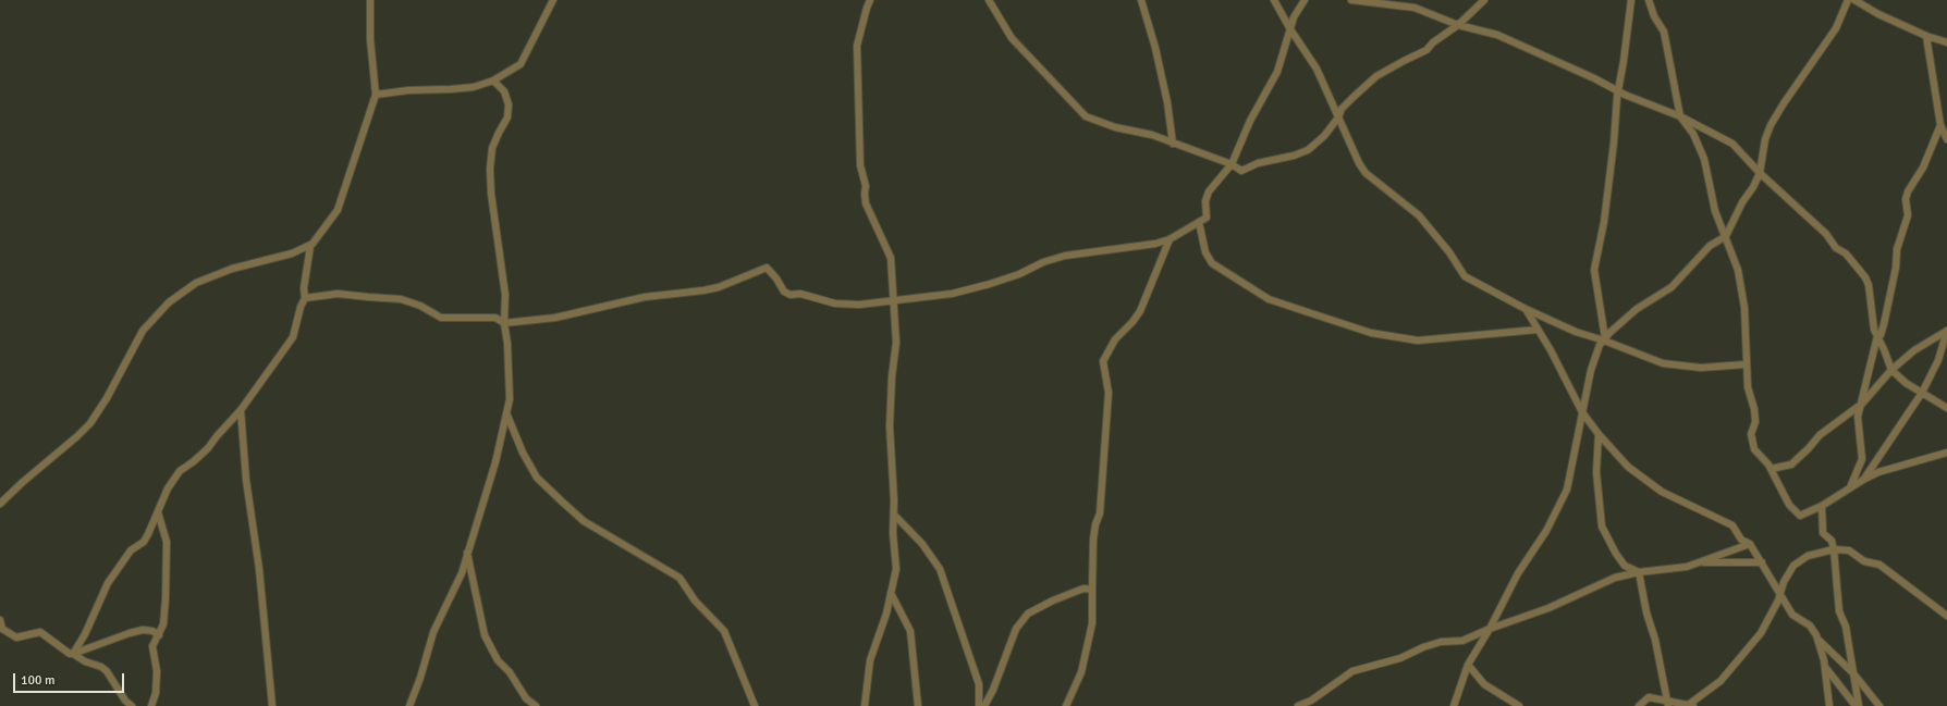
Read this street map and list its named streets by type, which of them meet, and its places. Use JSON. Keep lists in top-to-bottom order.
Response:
{
  "scale_bar": "100 m"
}
